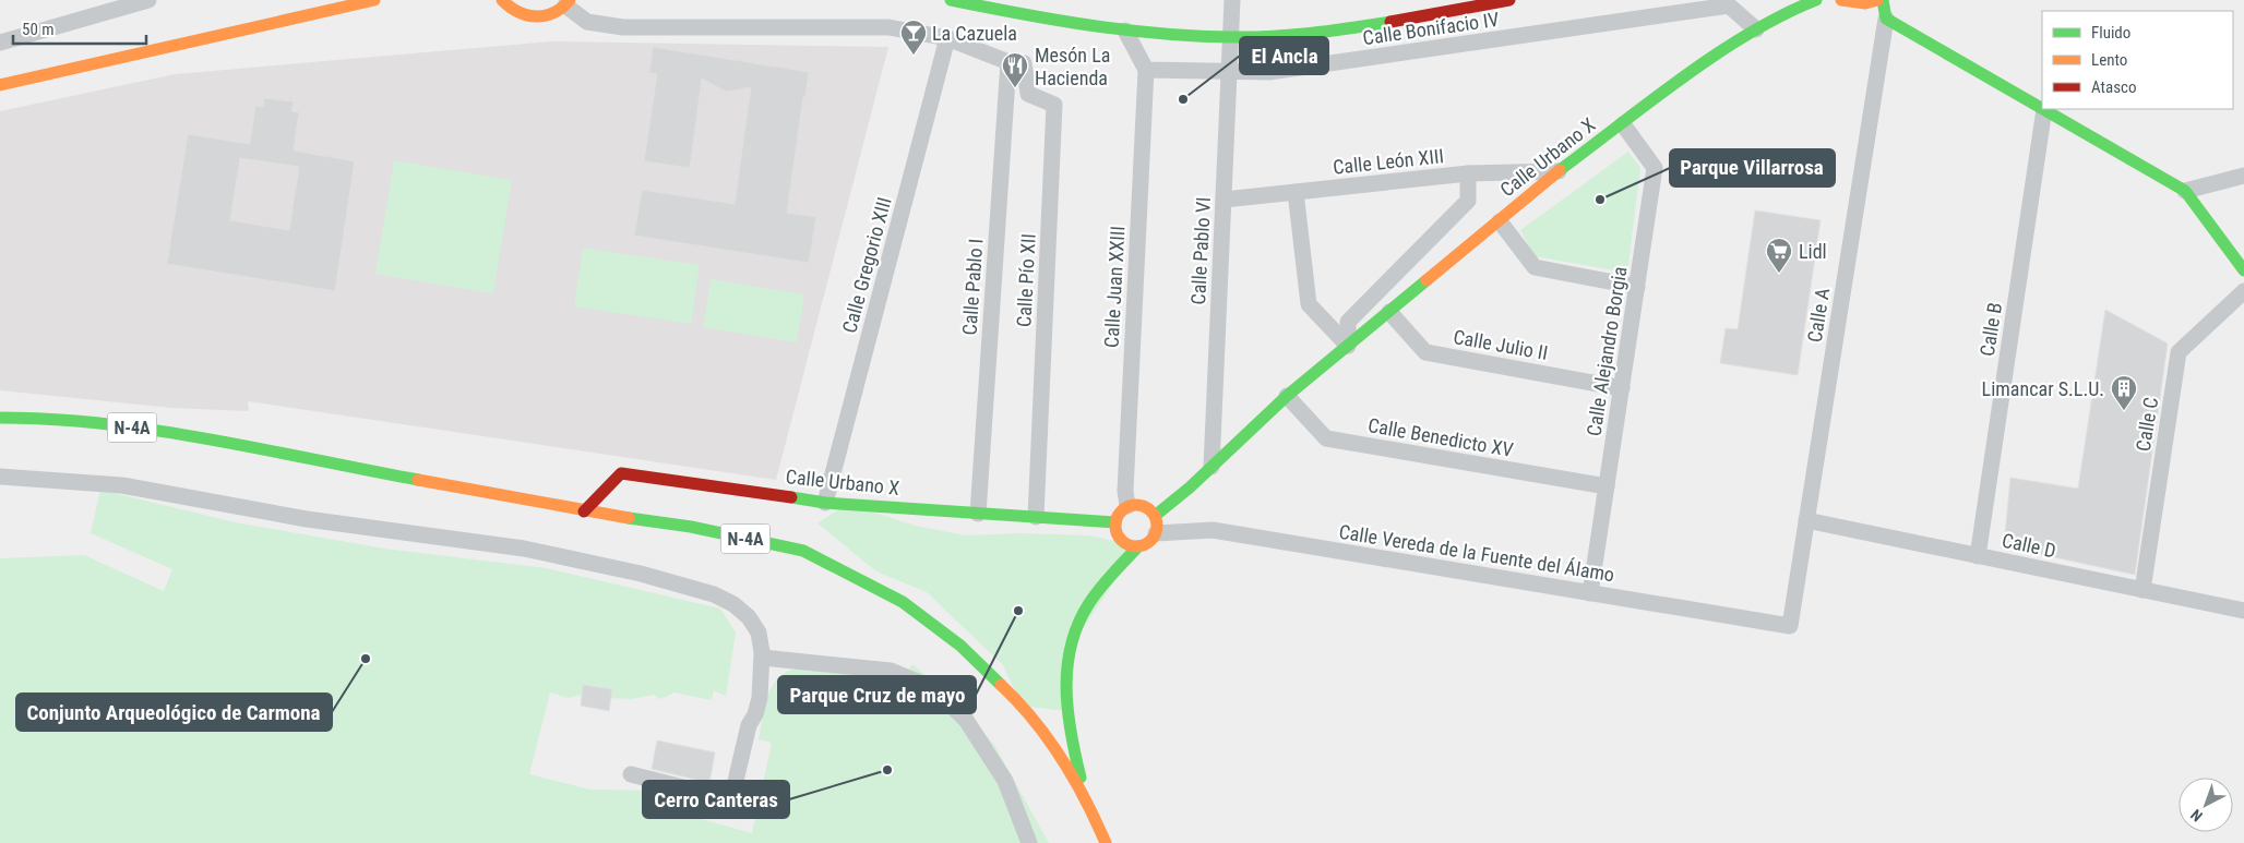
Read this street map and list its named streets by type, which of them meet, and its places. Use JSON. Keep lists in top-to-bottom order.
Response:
{
  "streets": {
    "main road": ["Calle Urbano X", "N-4A"],
    "street": [
      "Calle Bonifacio IV",
      "Calle León XIII",
      "Calle Pablo VI",
      "Calle Gregorio XIII",
      "Calle Pío XII",
      "Calle Pablo I",
      "Calle Juan XXIII",
      "Calle A",
      "Calle B",
      "Calle Julio II",
      "Calle Alejandro Borgia",
      "Calle C",
      "Calle Benedicto XV",
      "Calle D",
      "Calle Vereda de la Fuente del Álamo"
    ]
  },
  "crossings": [
    ["Calle Bonifacio IV", "Calle Urbano X"],
    ["Calle Bonifacio IV", "Calle Pablo VI"],
    ["Calle Bonifacio IV", "Calle Juan XXIII"],
    ["Calle Urbano X", "Calle León XIII"],
    ["Calle Urbano X", "Calle Pablo VI"],
    ["Calle Urbano X", "Calle Gregorio XIII"],
    ["Calle Urbano X", "Calle Pío XII"],
    ["Calle Urbano X", "Calle Pablo I"],
    ["Calle Urbano X", "Calle Juan XXIII"],
    ["Calle Urbano X", "Calle Julio II"],
    ["Calle Urbano X", "Calle Alejandro Borgia"],
    ["Calle Urbano X", "N-4A"],
    ["Calle Urbano X", "Calle Benedicto XV"],
    ["Calle Urbano X", "Calle Vereda de la Fuente del Álamo"],
    ["Calle León XIII", "Calle Pablo VI"],
    ["Calle Pío XII", "Calle Pablo I"],
    ["Calle Juan XXIII", "Calle Vereda de la Fuente del Álamo"],
    ["Calle A", "Calle D"],
    ["Calle A", "Calle Vereda de la Fuente del Álamo"],
    ["Calle B", "Calle D"],
    ["Calle Julio II", "Calle Alejandro Borgia"],
    ["Calle Alejandro Borgia", "Calle Benedicto XV"],
    ["Calle Alejandro Borgia", "Calle Vereda de la Fuente del Álamo"],
    ["Calle C", "Calle D"]
  ],
  "places": {
    "bar": ["La Cazuela"],
    "restaurant": ["Mesón La Hacienda"],
    "other": [
      "El Ancla",
      "Parque Villarrosa",
      "Parque Cruz de mayo",
      "Conjunto Arqueológico de Carmona",
      "Cerro Canteras"
    ],
    "supermarket": ["Lidl"],
    "building": ["Limancar S.L.U."]
  },
  "legend": ["Fluido", "Lento", "Atasco"],
  "scale_bar": "50 m",
  "north": "bottom left"
}
